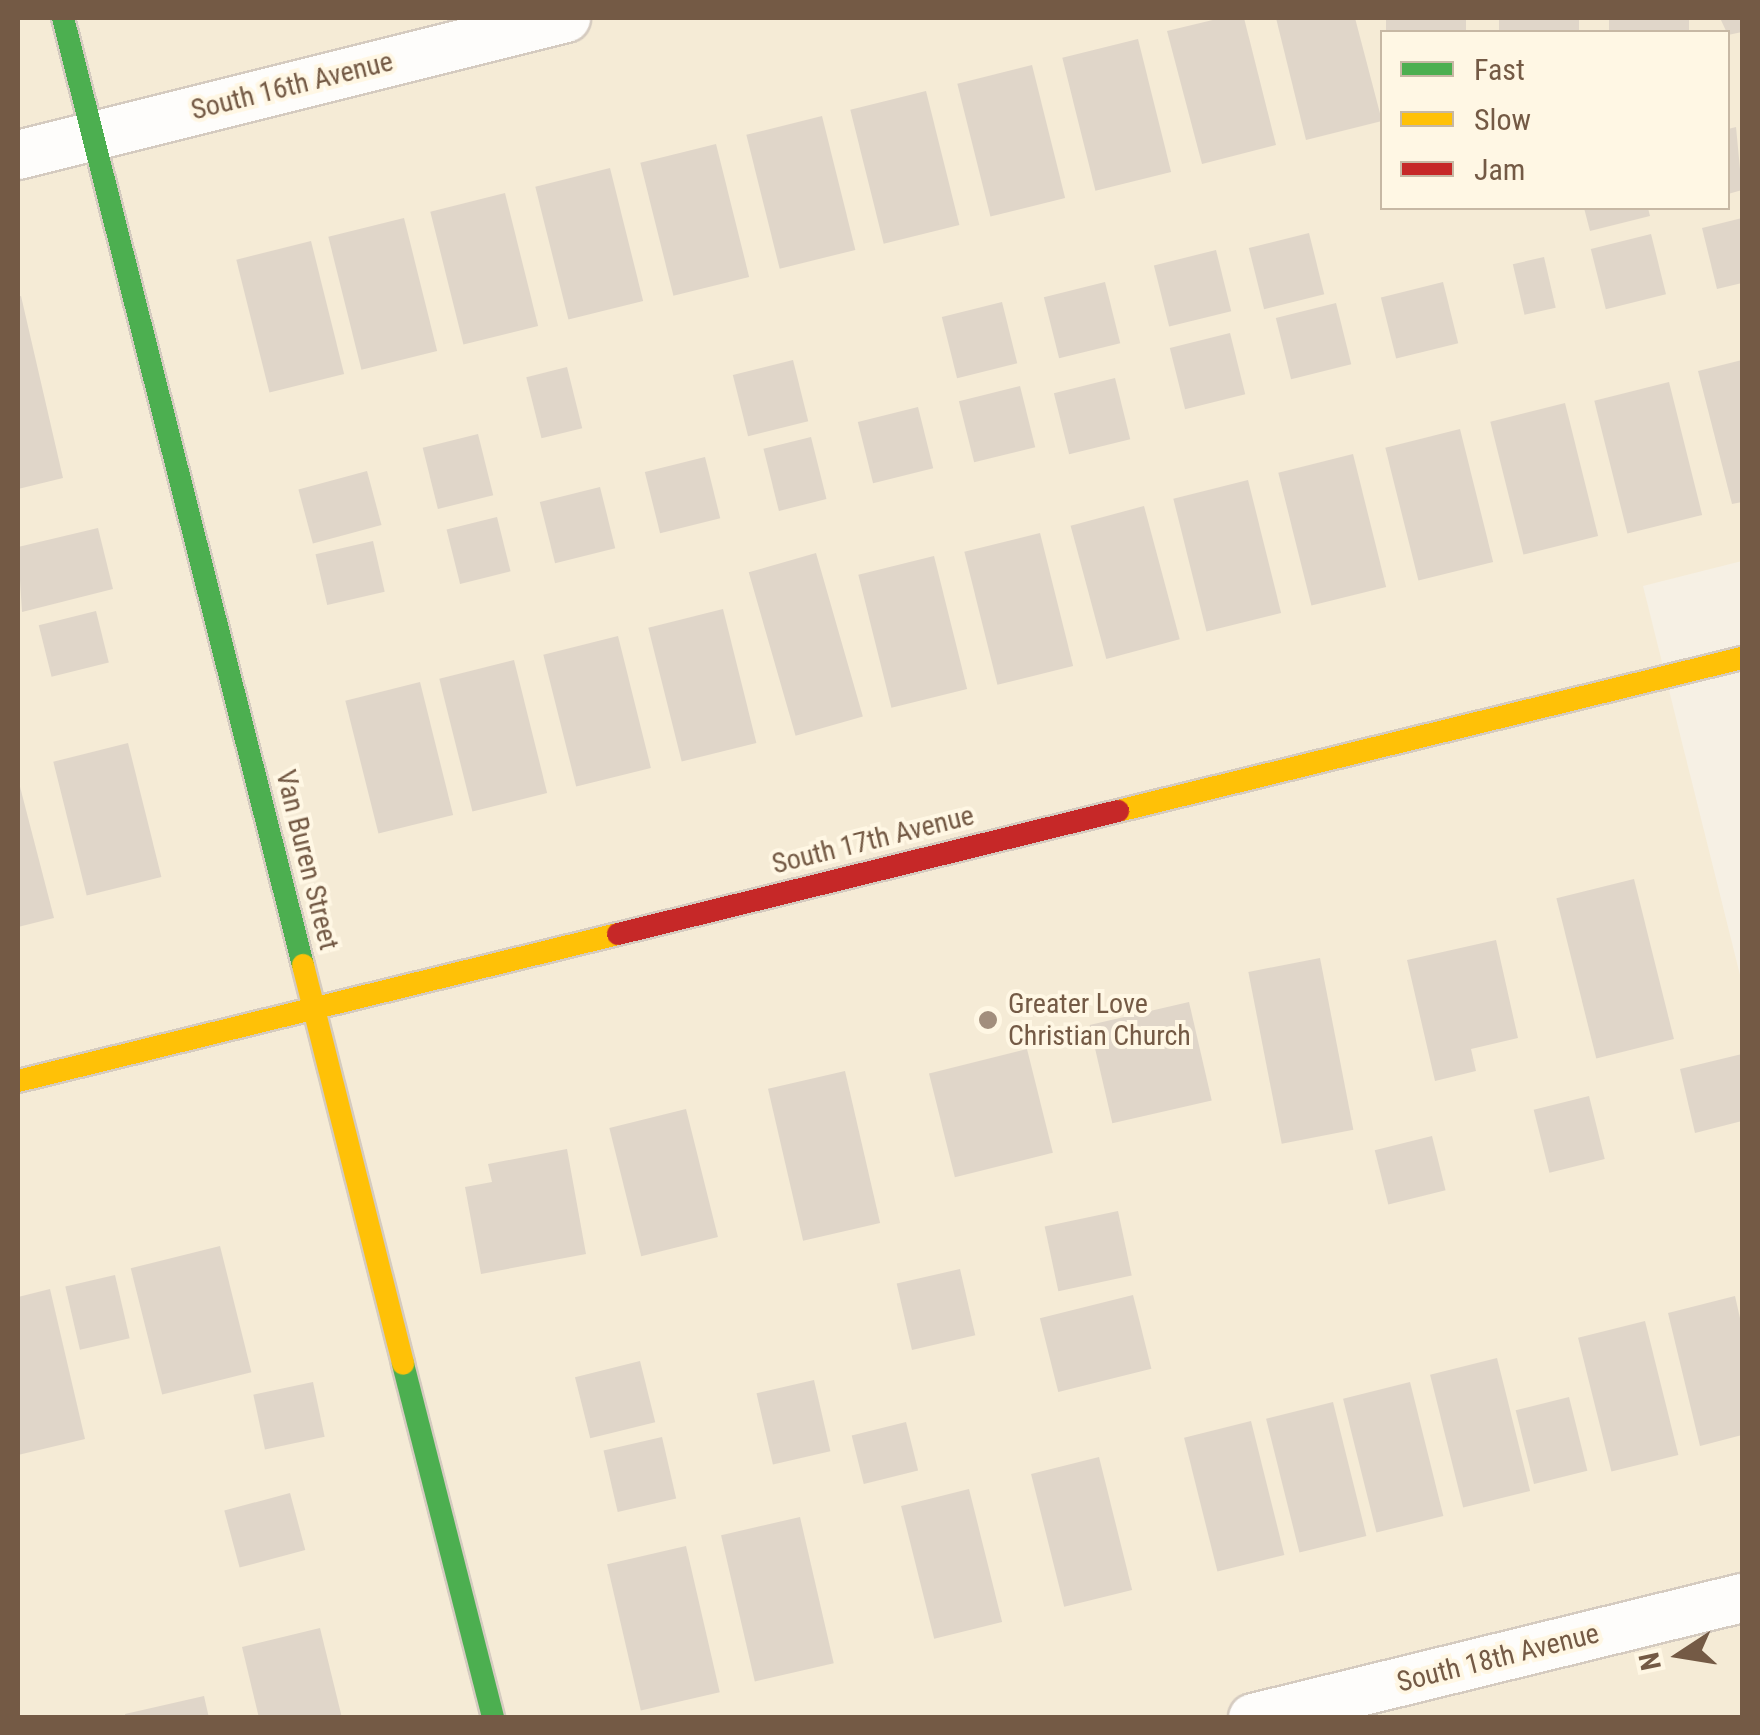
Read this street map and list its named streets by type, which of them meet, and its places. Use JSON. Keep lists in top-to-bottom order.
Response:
{
  "streets": {
    "street": [
      "South 16th Avenue",
      "South 17th Avenue",
      "Van Buren Street",
      "South 18th Avenue"
    ]
  },
  "crossings": [
    ["South 16th Avenue", "Van Buren Street"],
    ["South 17th Avenue", "Van Buren Street"]
  ],
  "places": ["Greater Love Christian Church"],
  "legend": ["Fast", "Slow", "Jam"],
  "north": "left"
}
